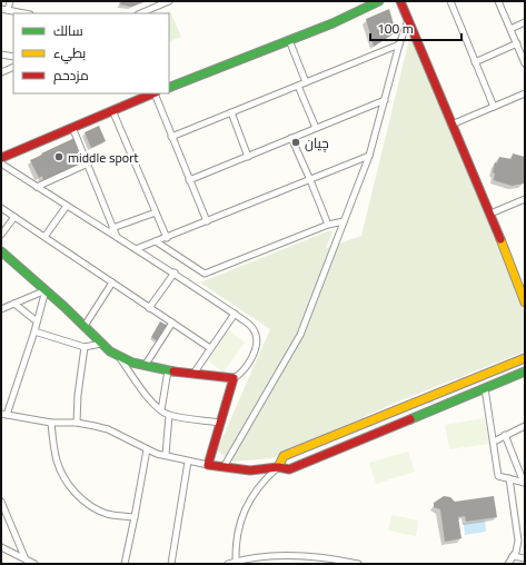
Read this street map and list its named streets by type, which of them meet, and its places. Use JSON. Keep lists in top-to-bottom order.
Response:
{
  "places": ["چيان", "middle sport"],
  "legend": ["سالك", "بطيء", "مزدحم"],
  "scale_bar": "100 m"
}
